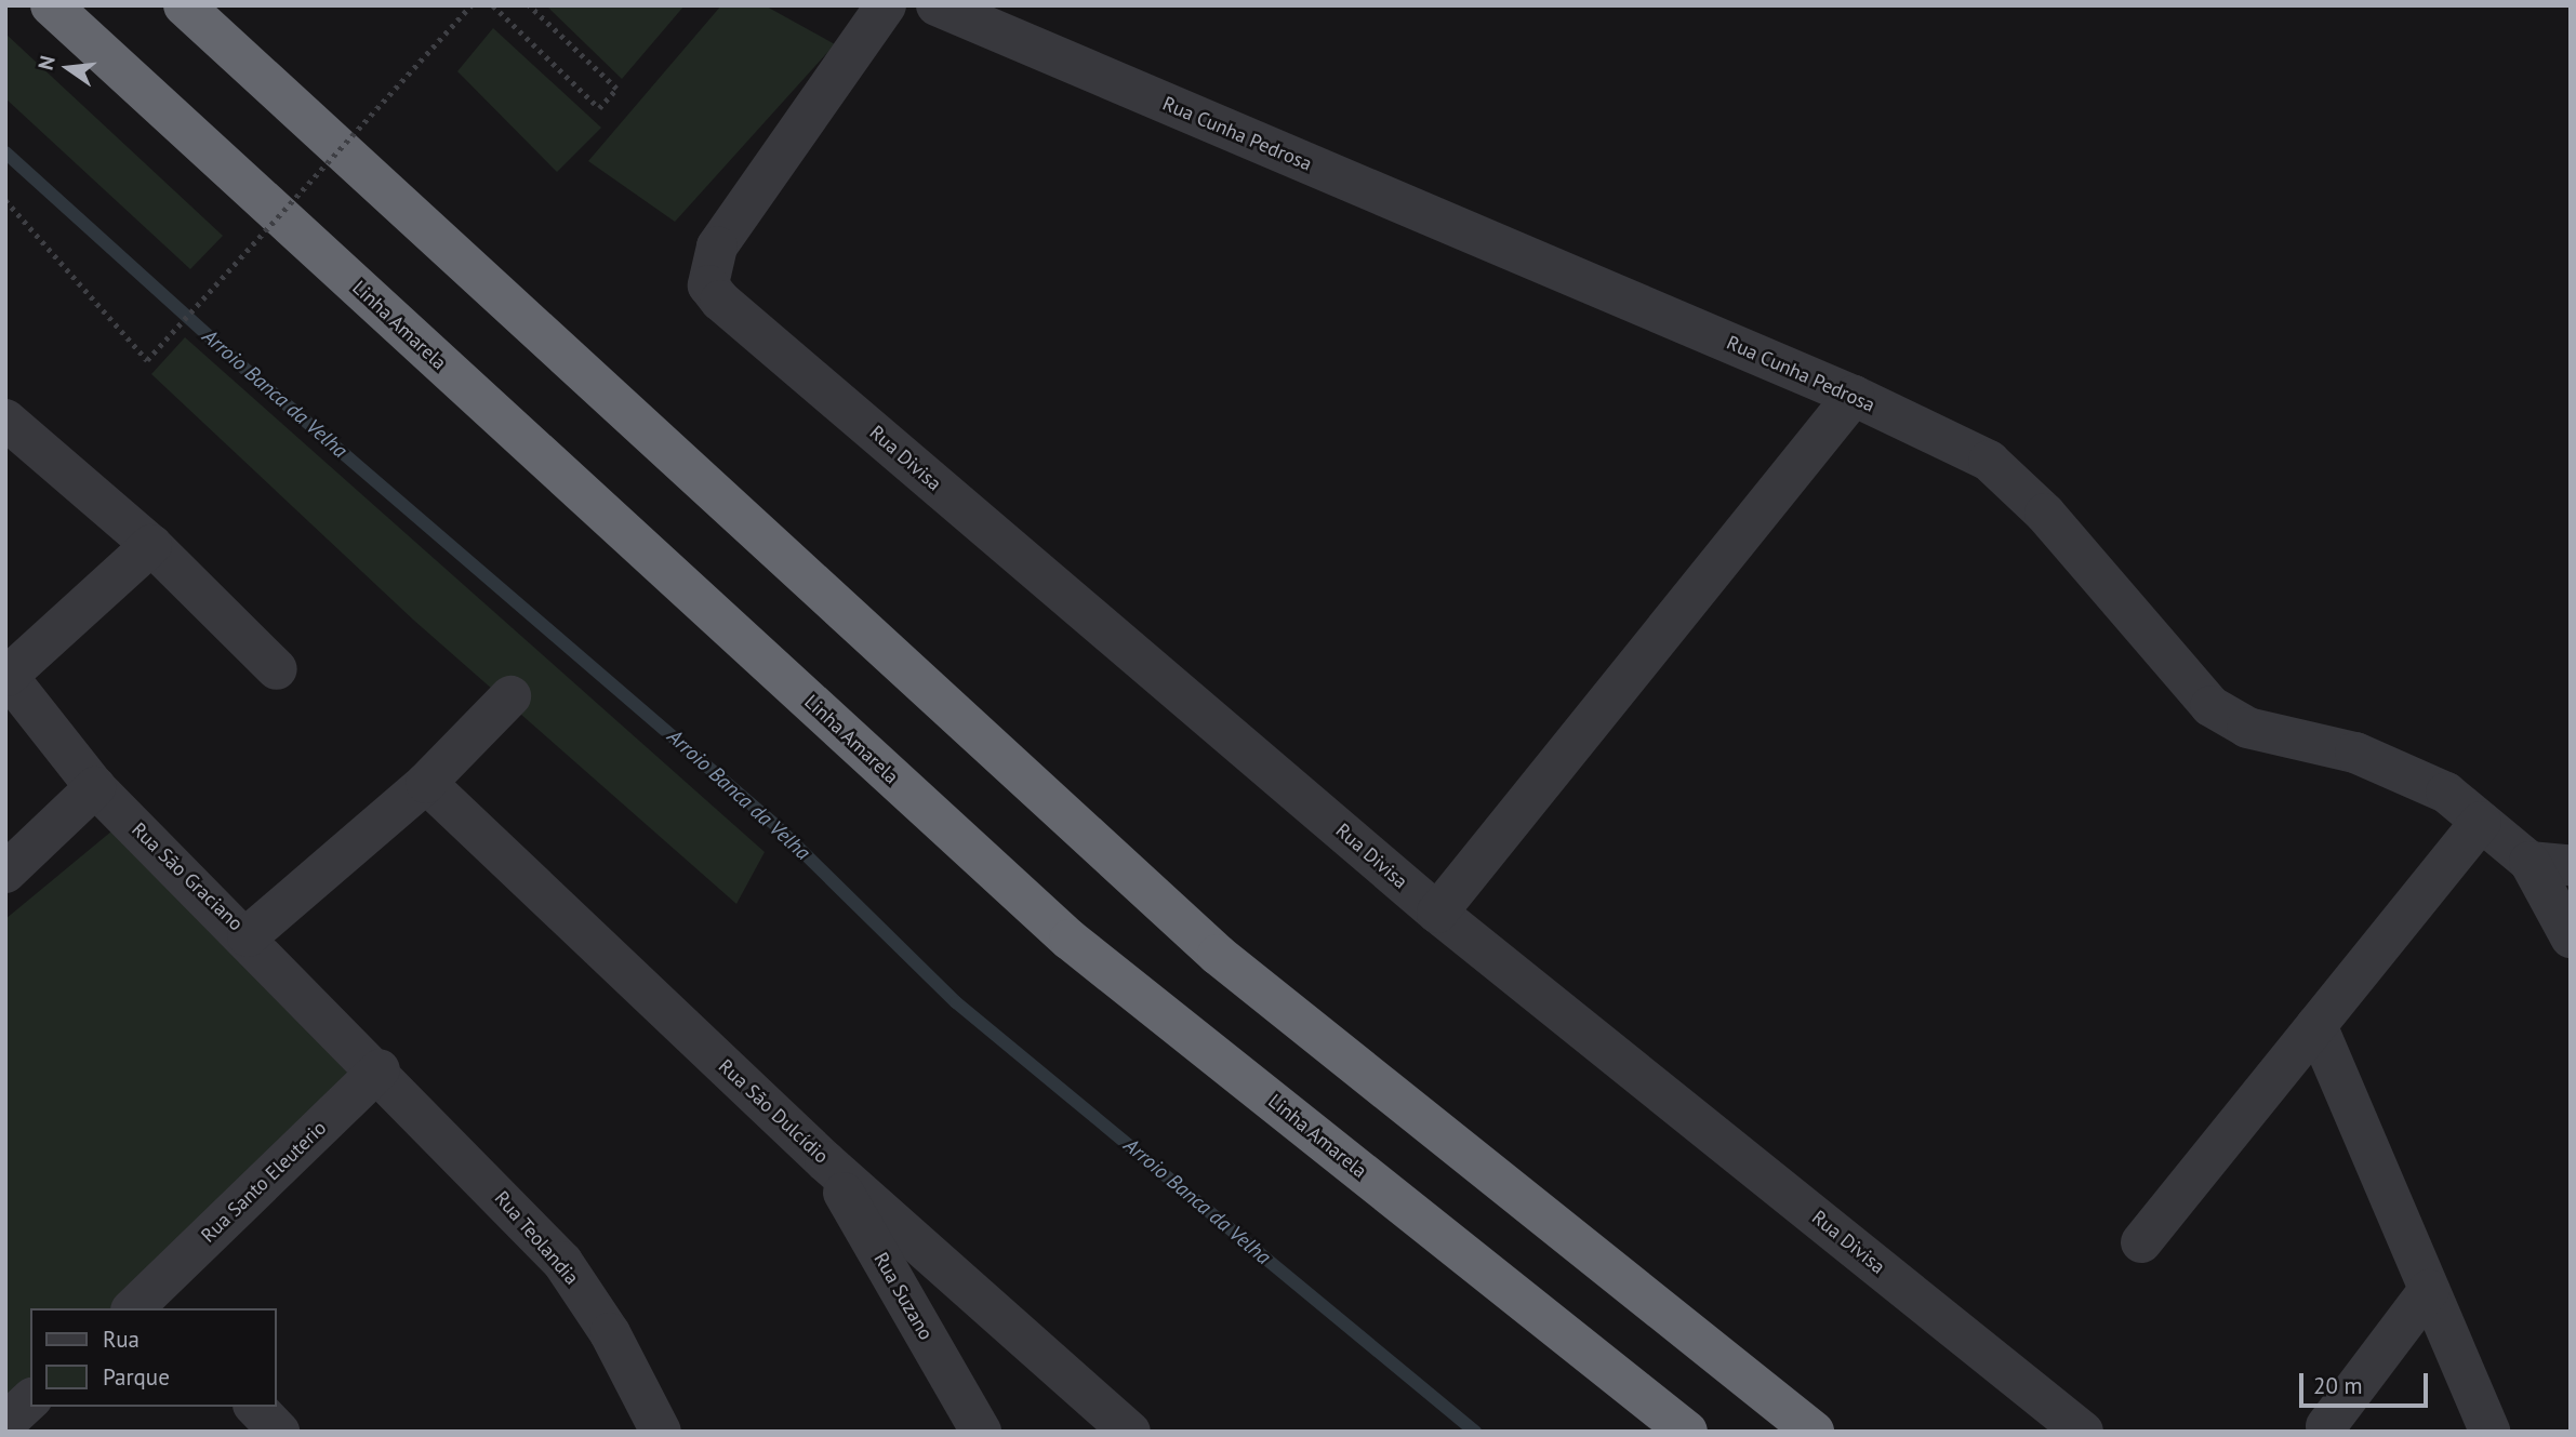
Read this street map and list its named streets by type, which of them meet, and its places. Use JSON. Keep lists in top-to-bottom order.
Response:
{
  "streets": {
    "highway": ["Linha Amarela"],
    "street": [
      "Rua Cunha Pedrosa",
      "Rua Divisa",
      "Rua São Graciano",
      "Rua São Dulcídio",
      "Rua Santo Eleuterio",
      "Rua Teolandia",
      "Rua Suzano"
    ]
  },
  "crossings": [
    ["Rua São Graciano", "Rua Santo Eleuterio"],
    ["Rua São Graciano", "Rua Teolandia"],
    ["Rua São Dulcídio", "Rua Suzano"],
    ["Rua Santo Eleuterio", "Rua Teolandia"]
  ],
  "water": ["Arroio Banca da Velha"],
  "legend": ["Rua", "Parque"],
  "scale_bar": "20 m",
  "north": "left"
}
